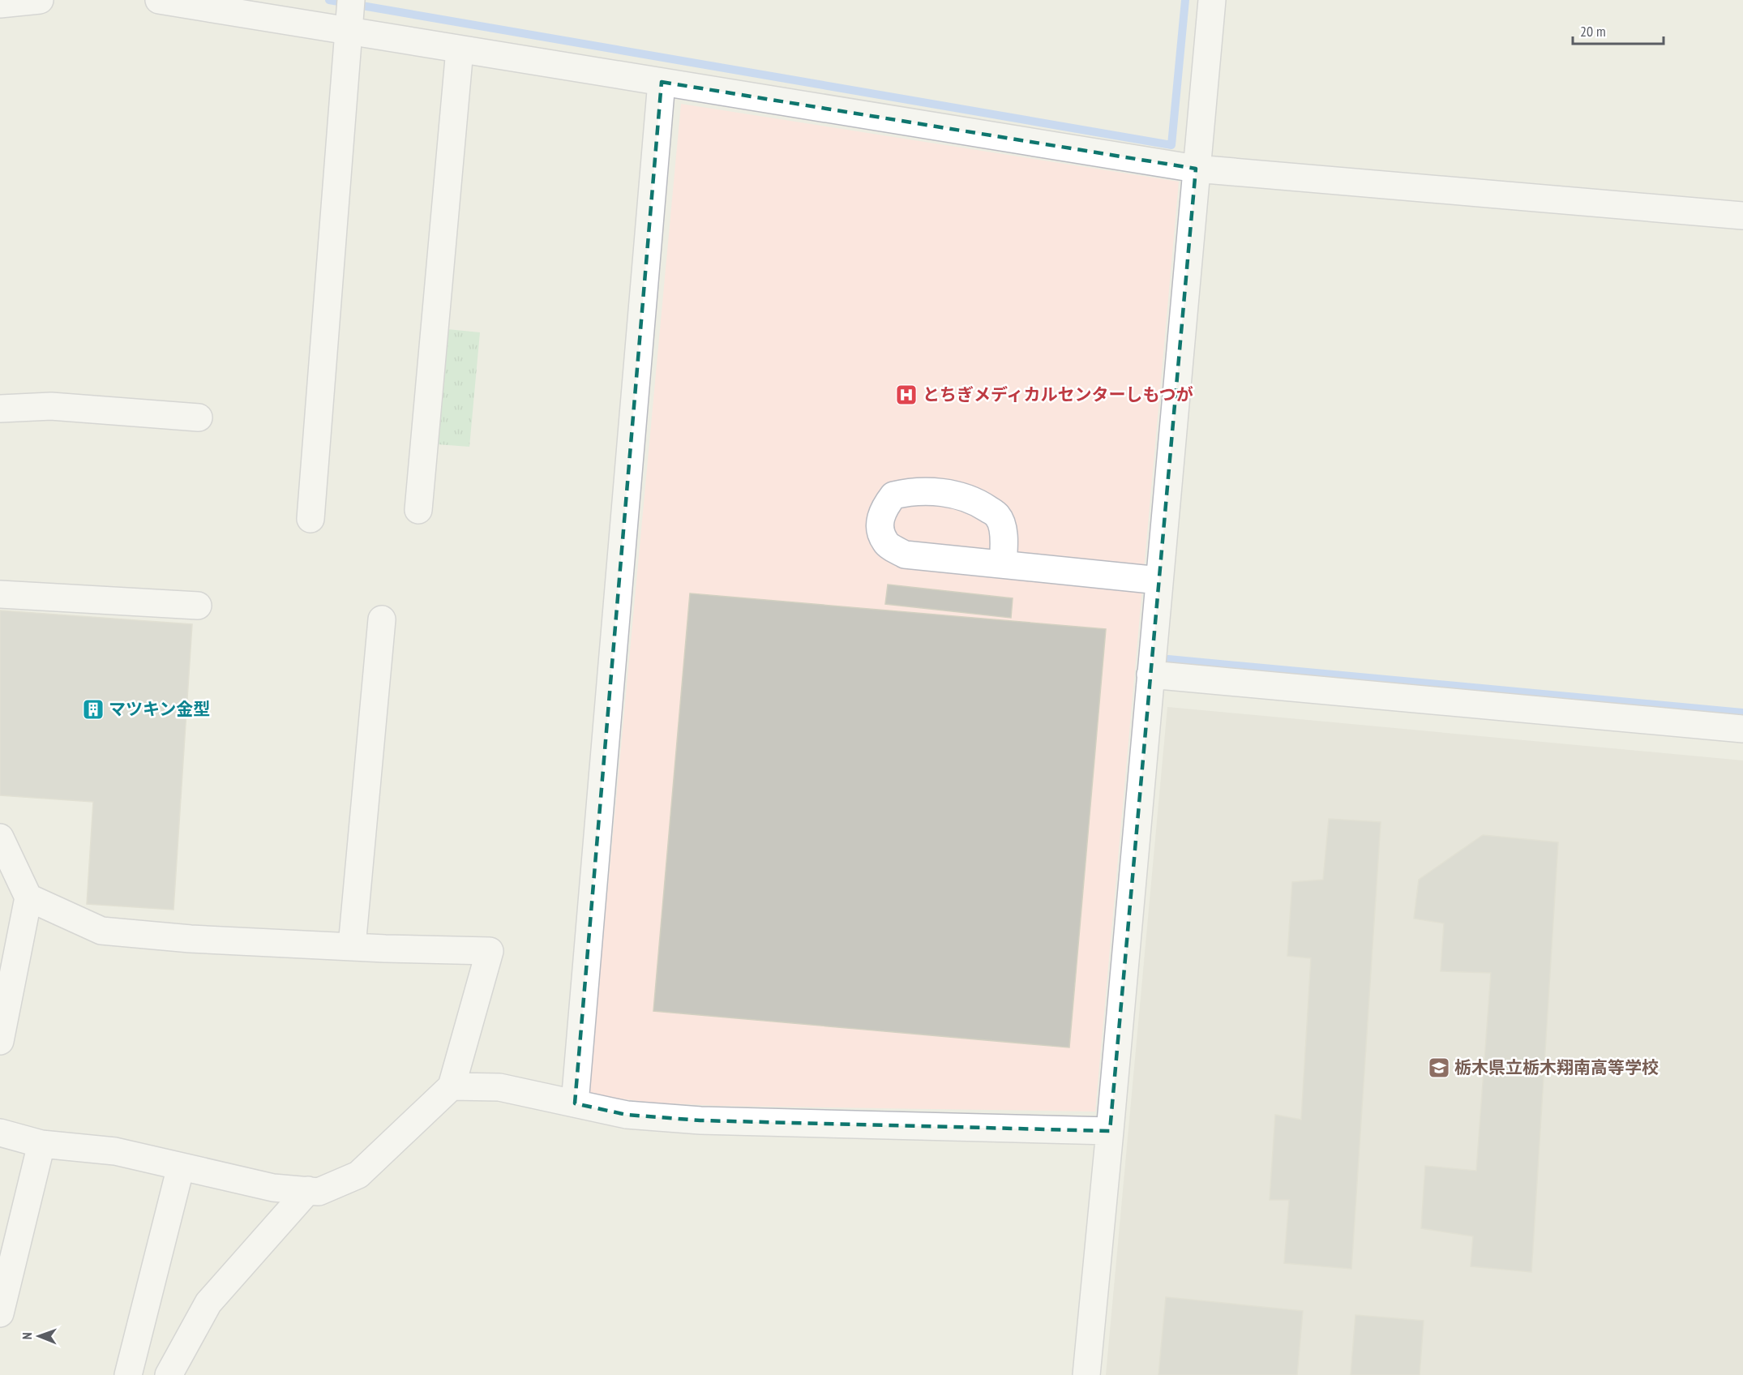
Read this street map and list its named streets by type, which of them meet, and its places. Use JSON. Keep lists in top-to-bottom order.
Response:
{
  "places": {
    "hospital": ["とちぎメディカルセンターしもつが"],
    "building": ["マツキン金型"],
    "school or university": ["栃木県立栃木翔南高等学校"]
  },
  "scale_bar": "20 m",
  "north": "left"
}
